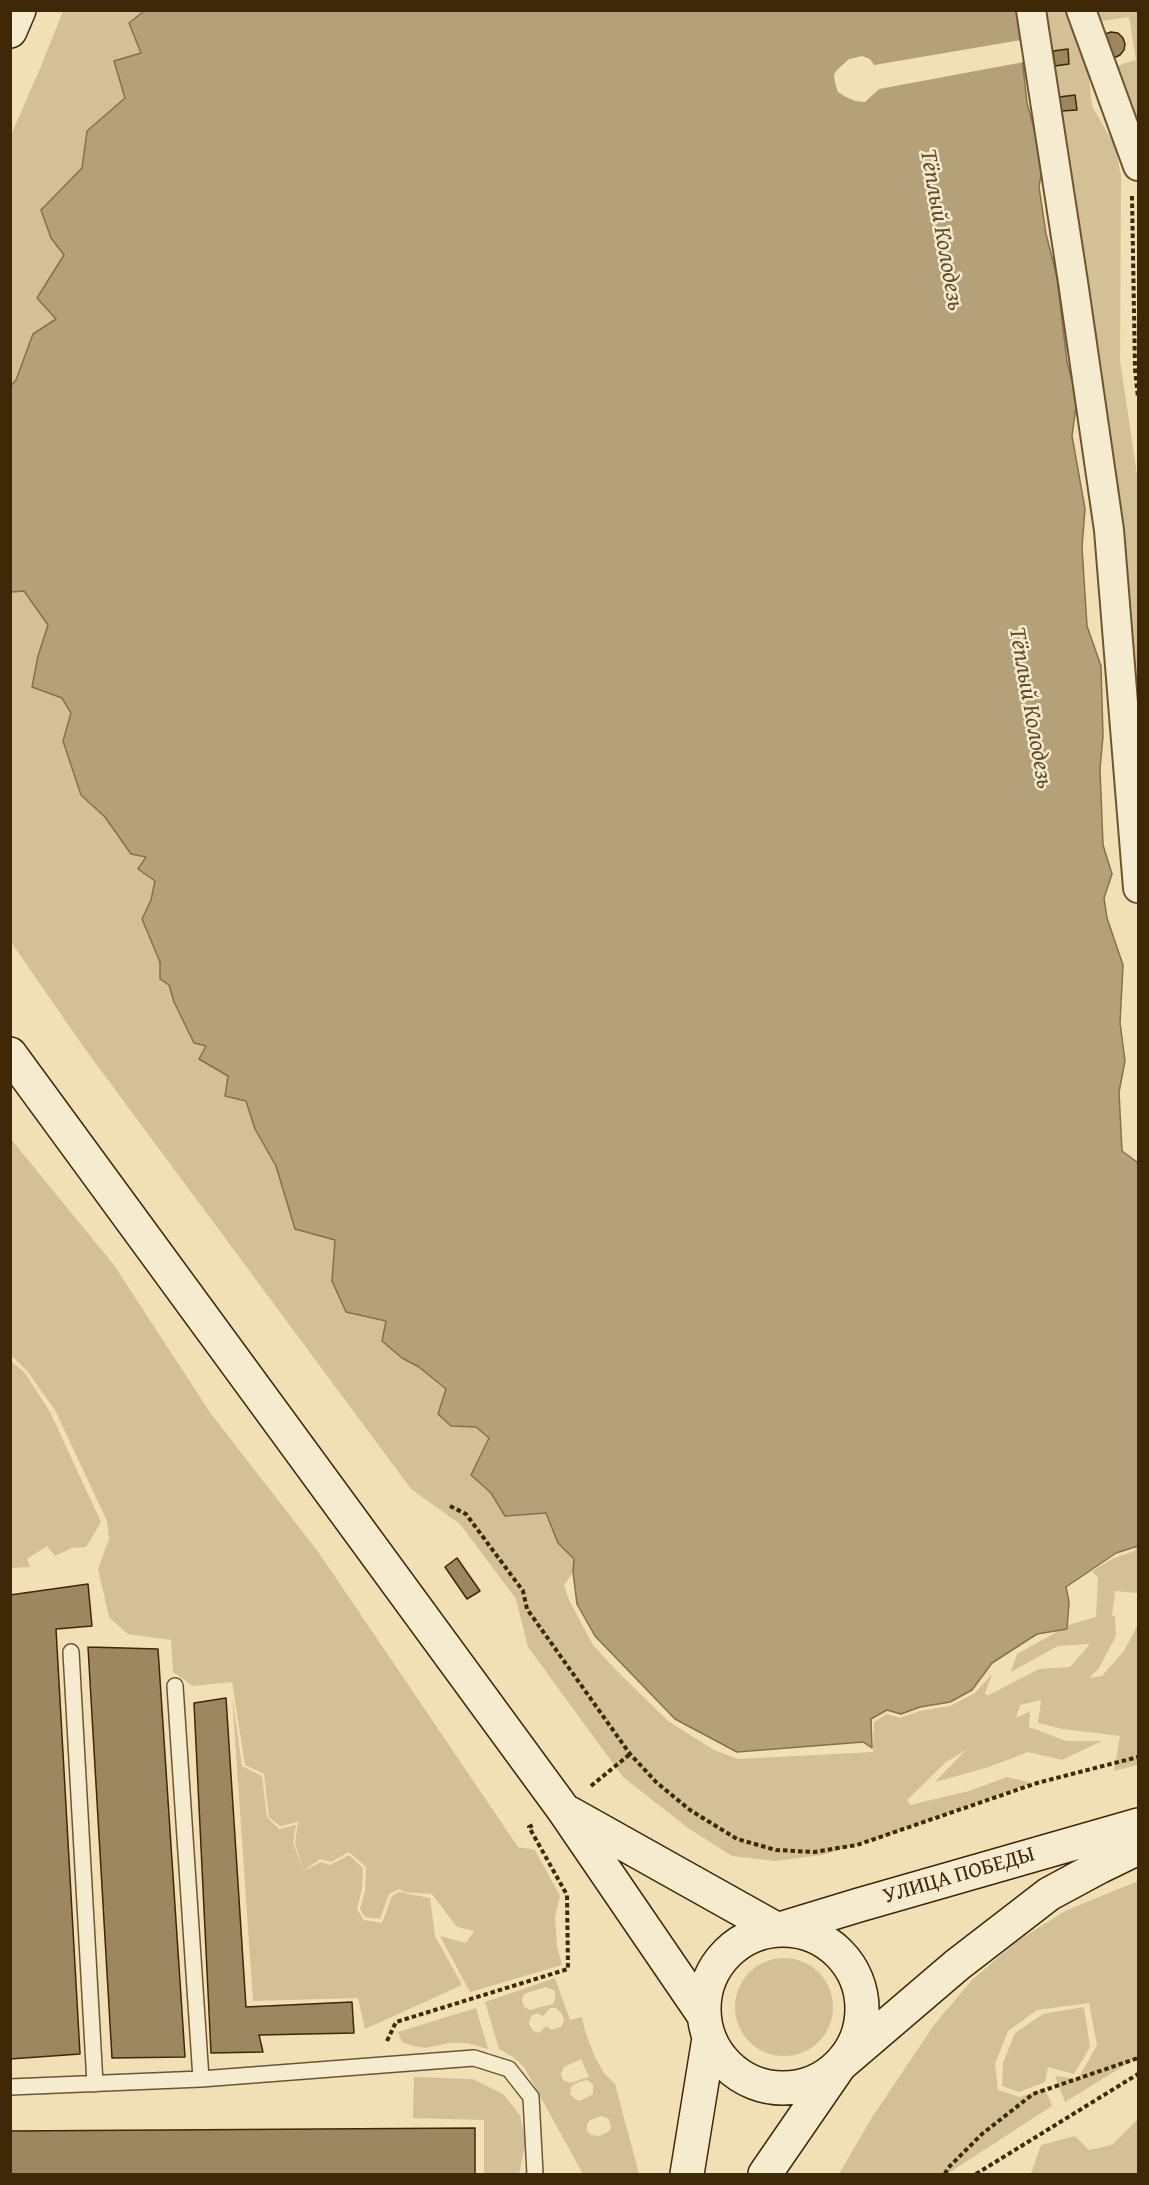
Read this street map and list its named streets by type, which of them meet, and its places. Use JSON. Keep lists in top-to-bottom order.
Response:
{
  "streets": {
    "main road": ["УЛИЦА ПОБЕДЫ"]
  },
  "water": ["Тёплый Колодезь"]
}
